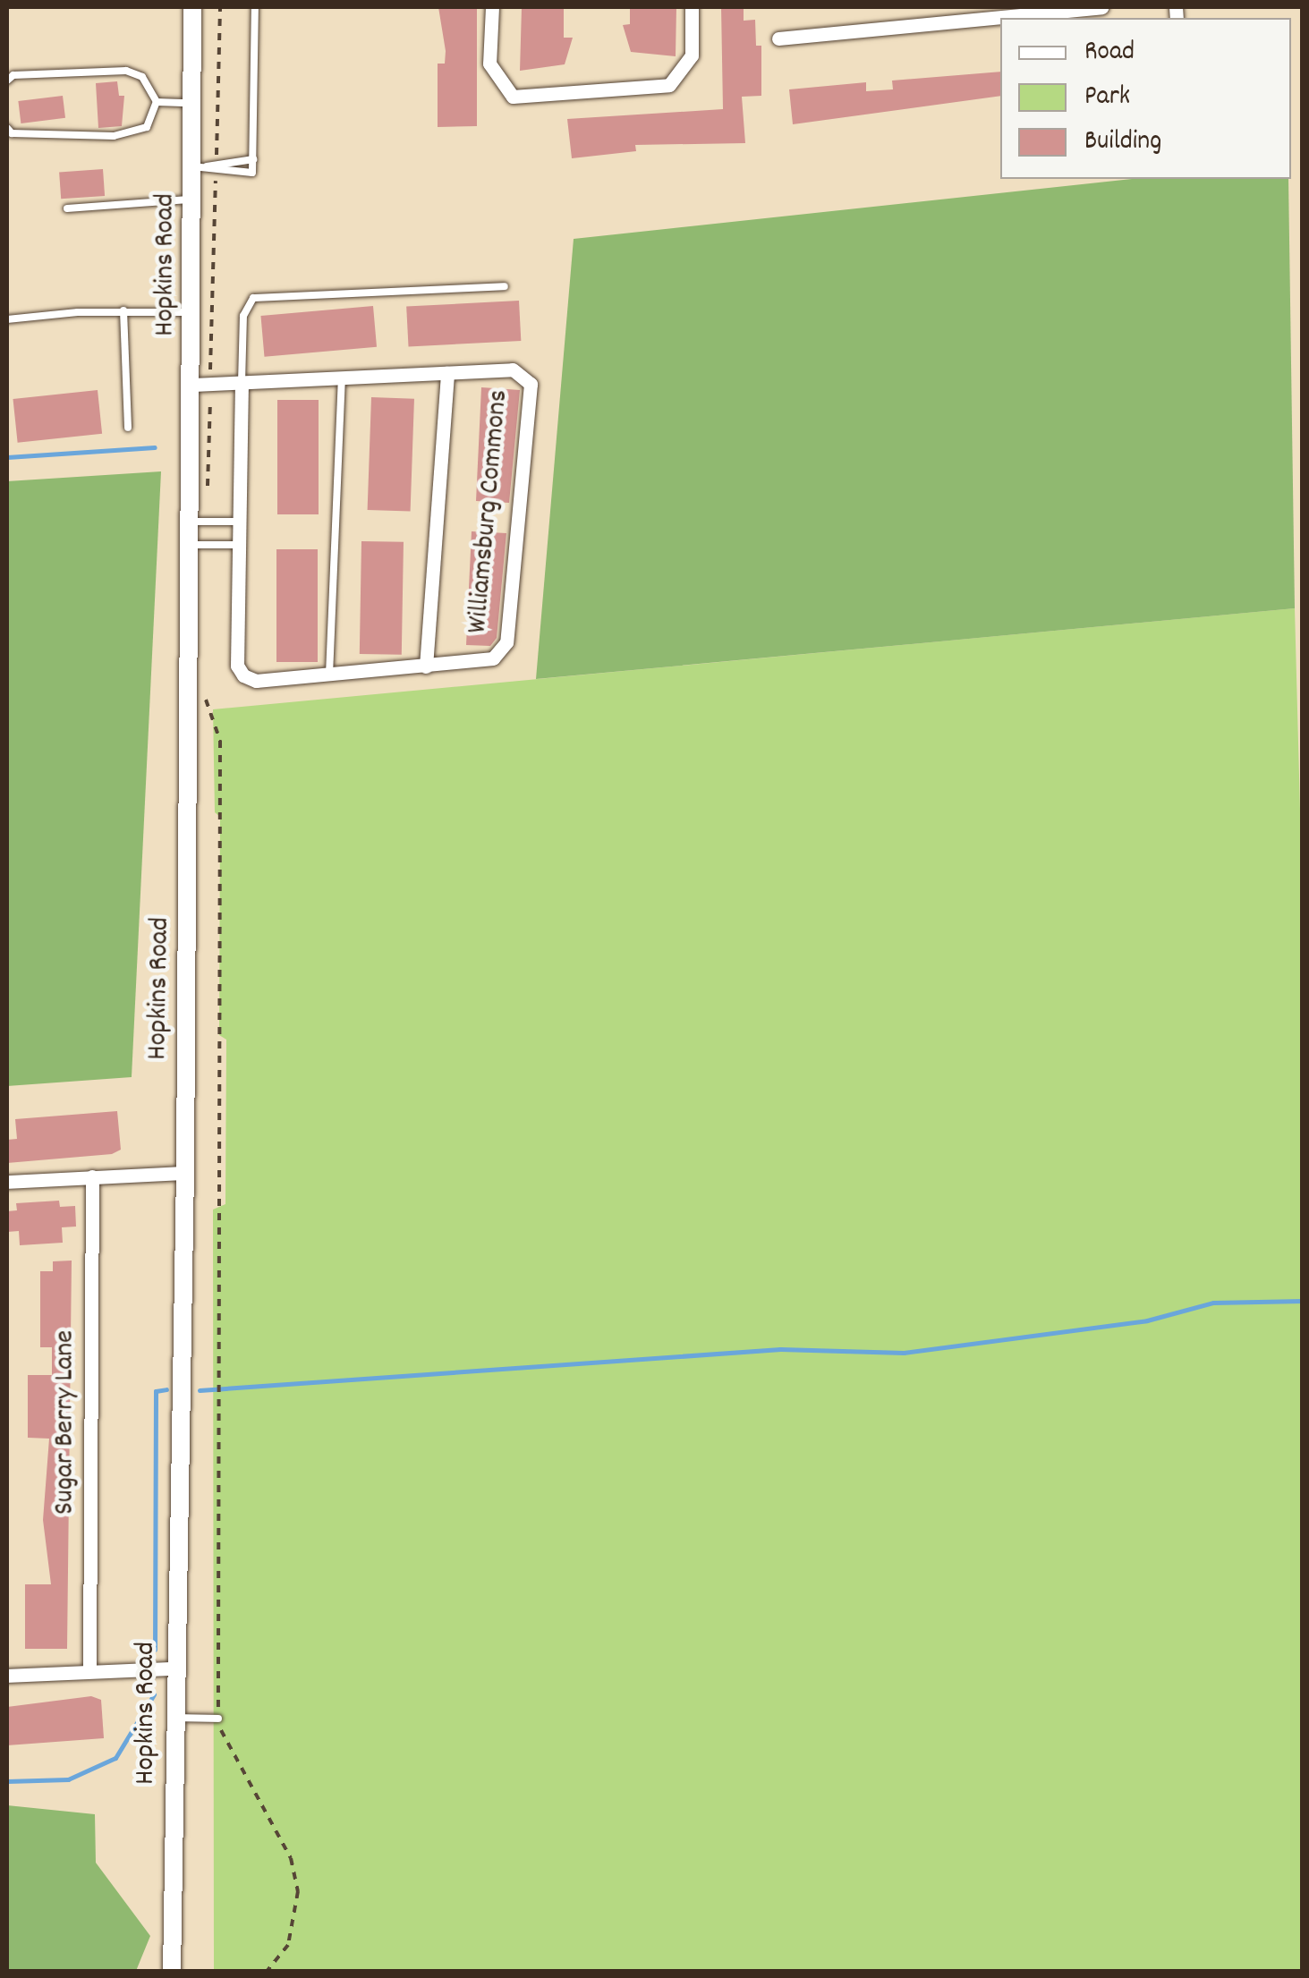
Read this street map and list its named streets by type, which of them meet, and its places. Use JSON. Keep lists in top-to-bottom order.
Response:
{
  "streets": {
    "street": ["Hopkins Road", "Williamsburg Commons", "Sugar Berry Lane"]
  },
  "crossings": [
    ["Hopkins Road", "Williamsburg Commons"]
  ],
  "legend": ["Road", "Park", "Building"]
}
